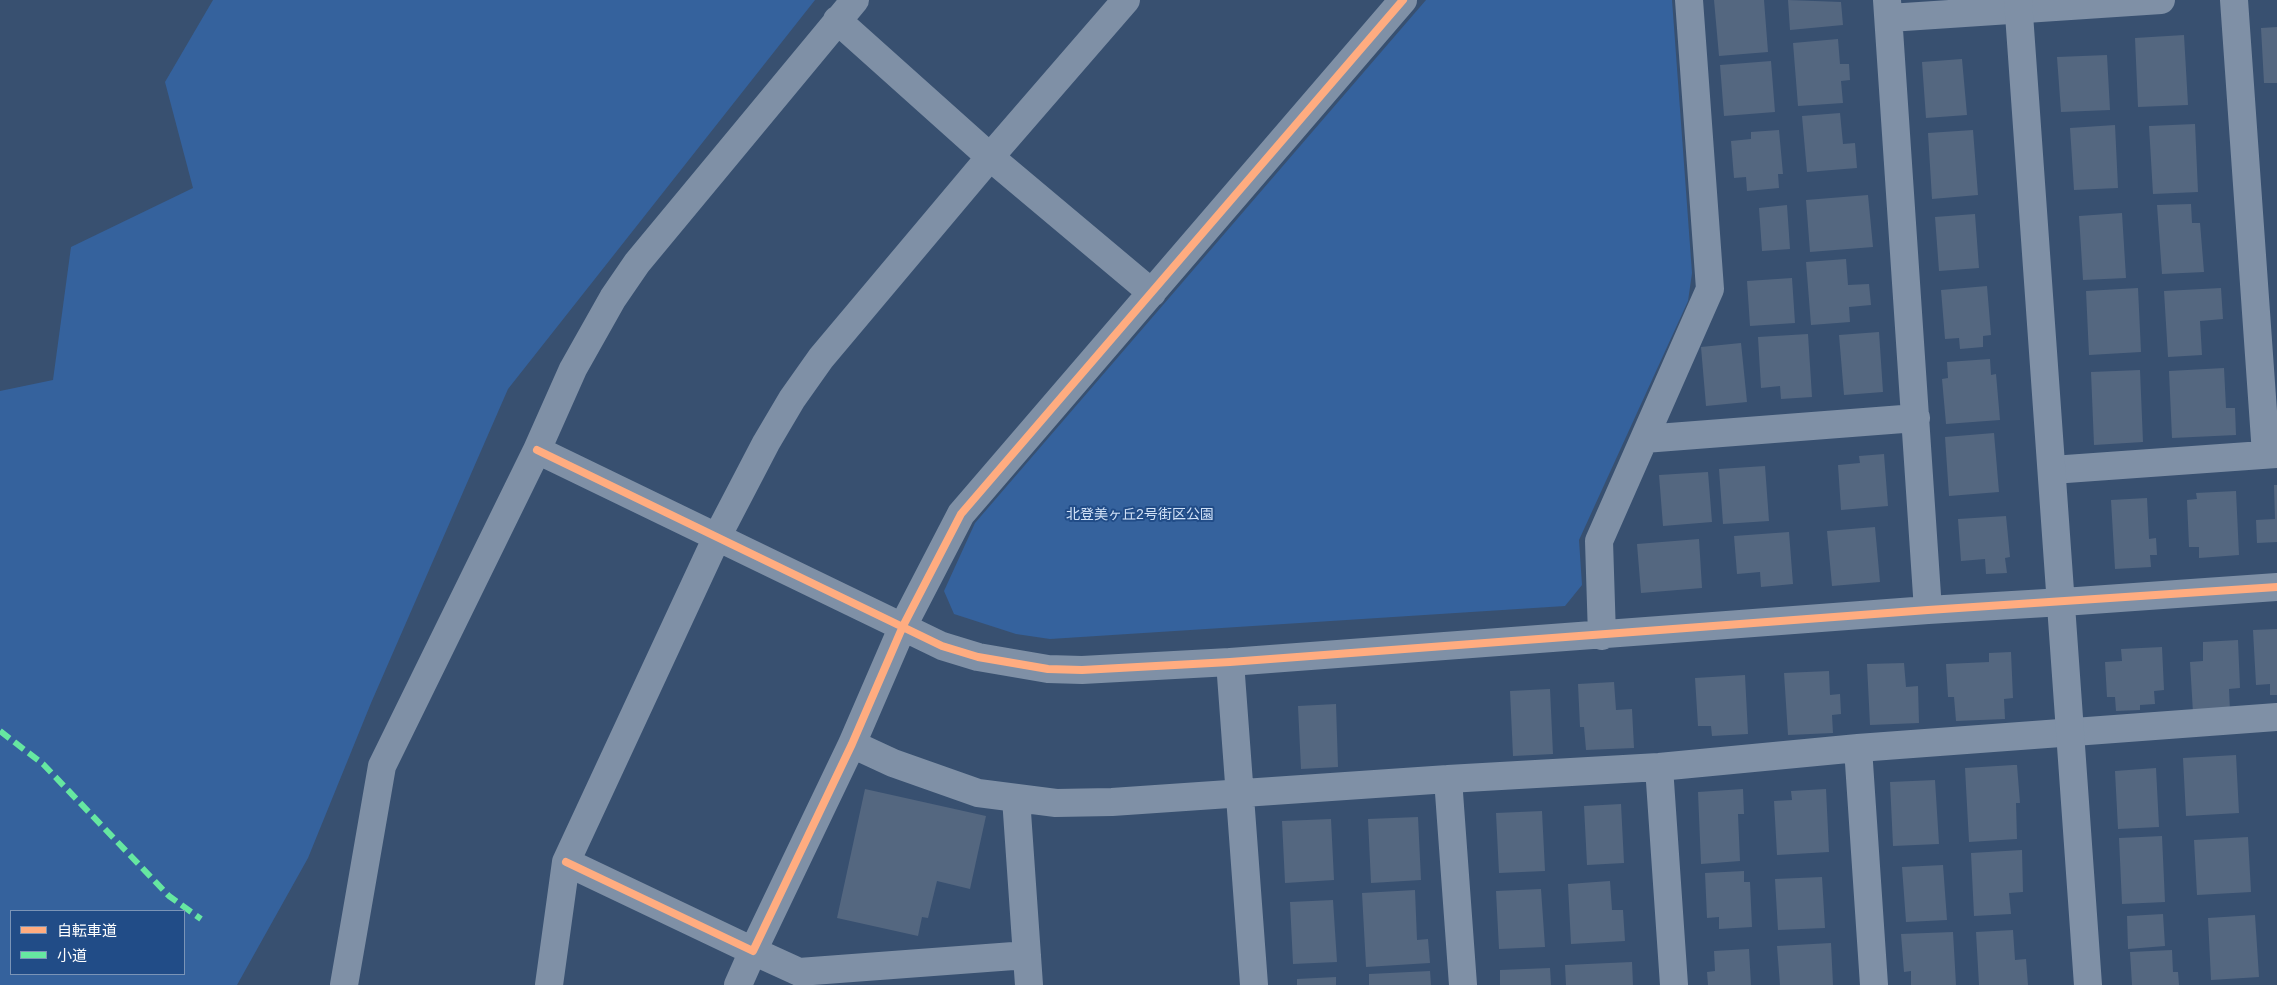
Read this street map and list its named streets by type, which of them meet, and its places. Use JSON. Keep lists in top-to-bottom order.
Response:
{
  "parks": ["北登美ヶ丘2号街区公園"],
  "legend": ["自転車道", "小道"]
}
